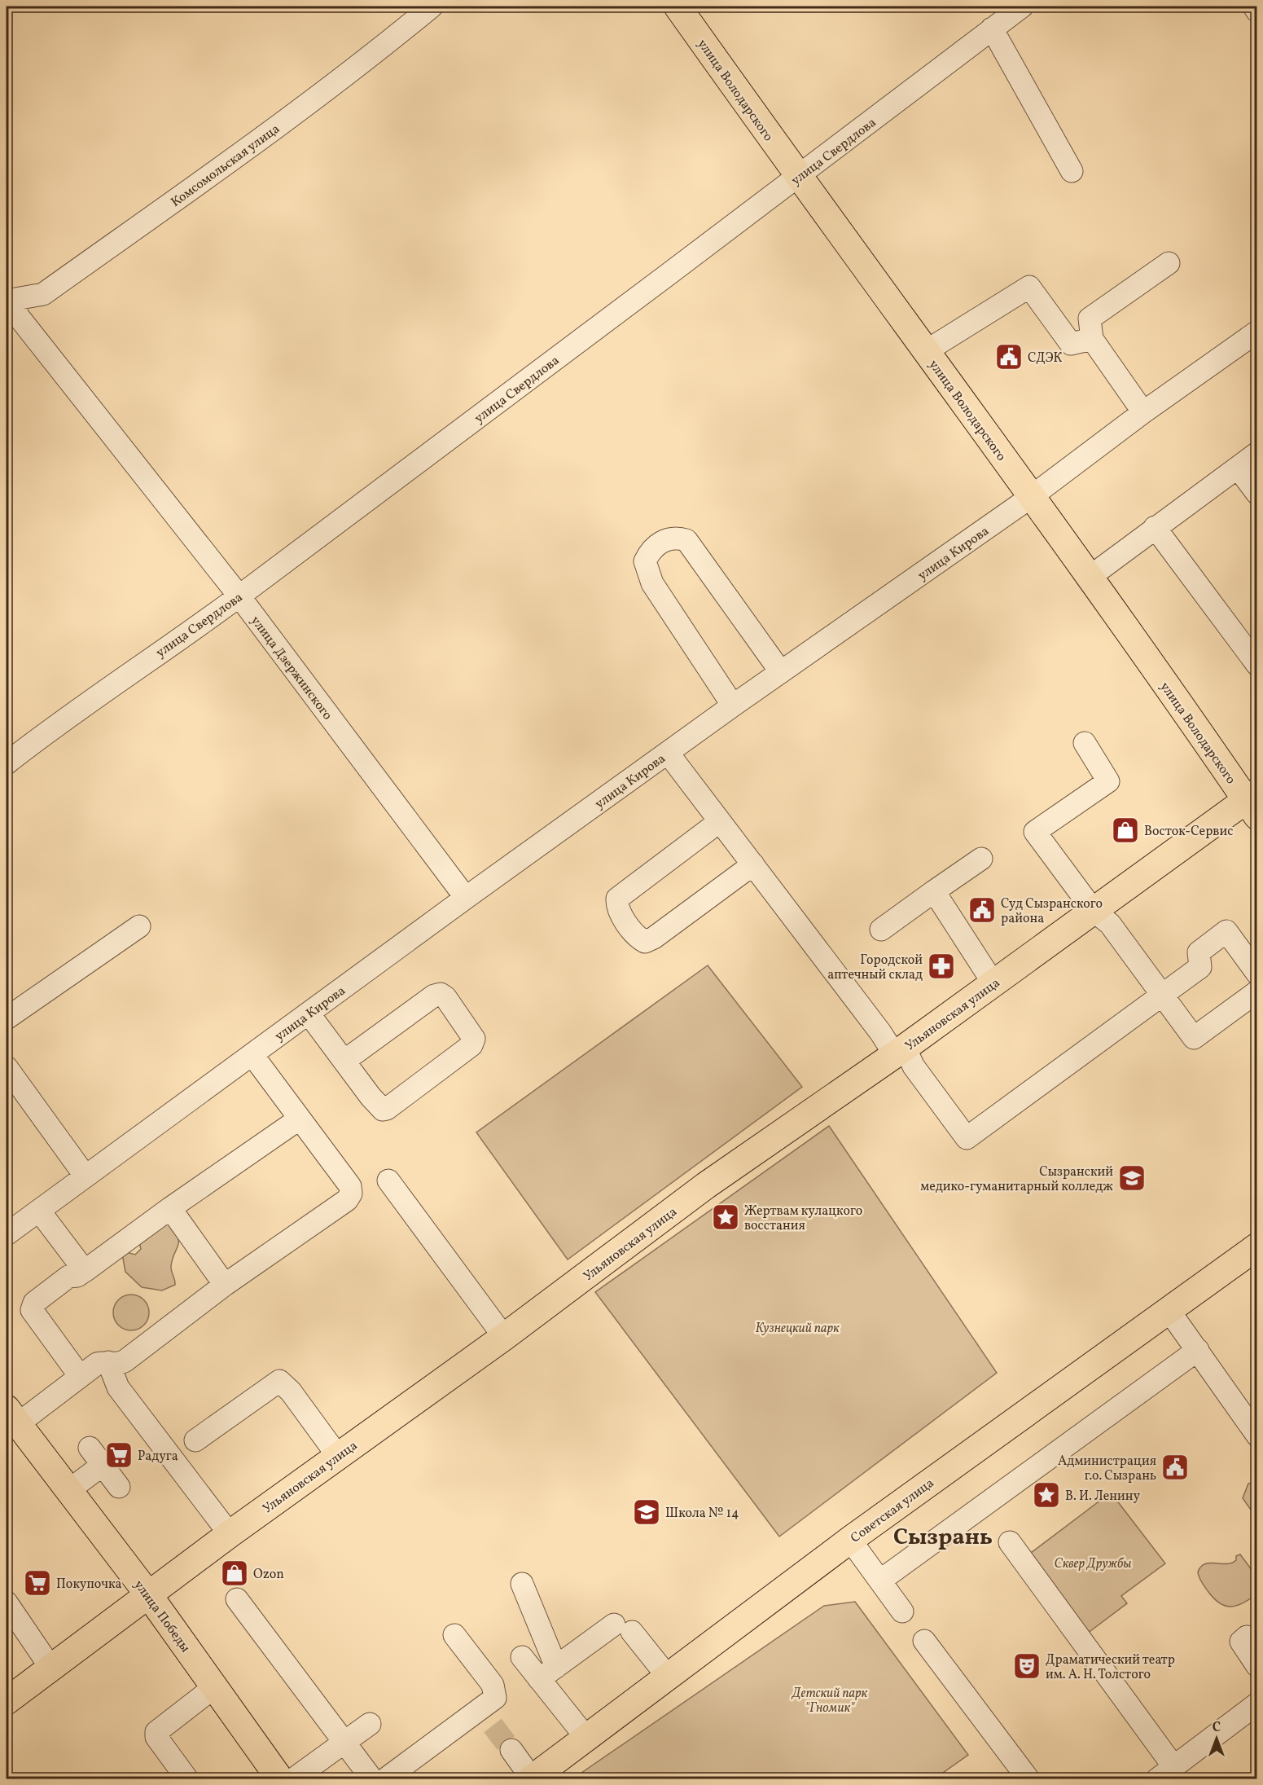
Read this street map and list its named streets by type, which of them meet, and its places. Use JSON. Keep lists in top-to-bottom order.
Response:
{
  "streets": {
    "main road": [
      "улица Володарского",
      "Ульяновская улица",
      "Советская улица",
      "улица Победы"
    ],
    "street": [
      "улица Свердлова",
      "Комсомольская улица",
      "улица Кирова",
      "улица Дзержинского"
    ]
  },
  "crossings": [
    ["улица Володарского", "улица Свердлова"],
    ["улица Володарского", "улица Кирова"],
    ["улица Володарского", "Ульяновская улица"],
    ["улица Свердлова", "улица Дзержинского"],
    ["Комсомольская улица", "улица Дзержинского"],
    ["улица Кирова", "улица Дзержинского"],
    ["Ульяновская улица", "улица Победы"]
  ],
  "districts": ["Сызрань"],
  "parks": ["Кузнецкий парк", "Сквер Дружбы", "Детский парк \"Гномик\""],
  "places": {
    "public building": ["СДЭК", "Суд Сызранского района", "Администрация г.о. Сызрань"],
    "shop": ["Восток-Сервис", "Ozon"],
    "pharmacy": ["Городской аптечный склад"],
    "school or university": ["Сызранский медико-гуманитарный колледж", "Школа № 14"],
    "place": ["Жертвам кулацкого восстания", "В. И. Ленину"],
    "supermarket": ["Радуга", "Покупочка"],
    "theatre": ["Драматический театр им. А. Н. Толстого"]
  },
  "north": "top"
}
